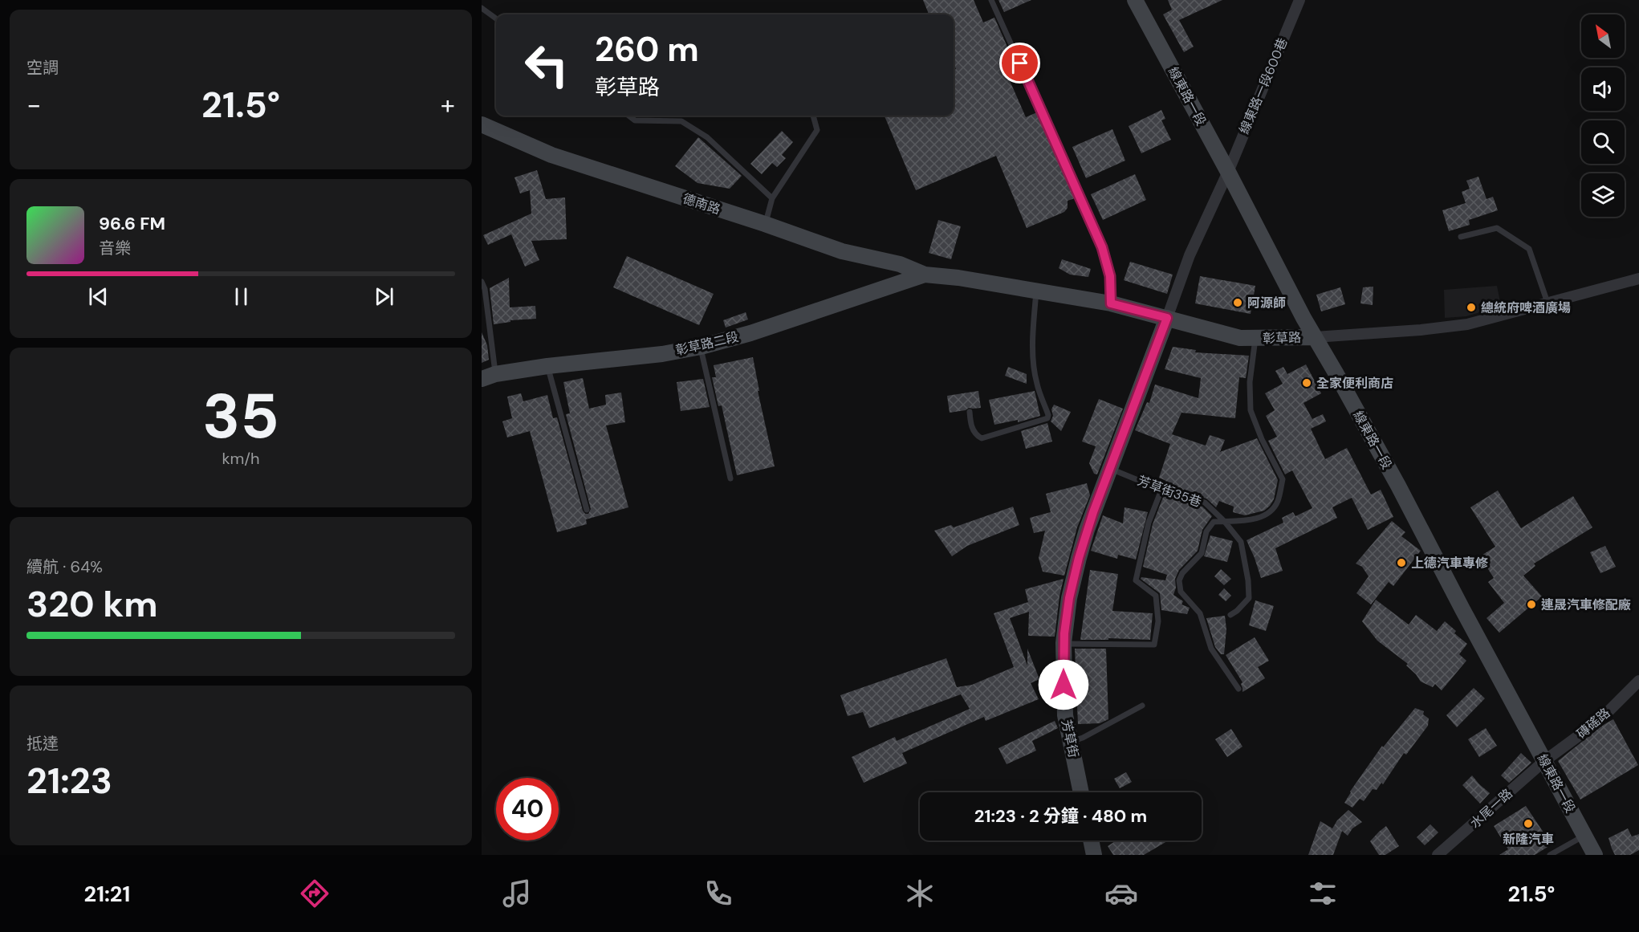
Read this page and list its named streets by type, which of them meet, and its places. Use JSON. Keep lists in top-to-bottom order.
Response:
{
  "streets": {
    "street": [
      "線東路一段600巷",
      "線東路一段",
      "德南路",
      "彰草路",
      "彰草路二段",
      "磚磘路",
      "芳草街",
      "水尾一路"
    ],
    "lane": ["芳草街35巷"]
  },
  "crossings": [
    ["線東路一段600巷", "線東路一段"],
    ["線東路一段600巷", "彰草路"],
    ["線東路一段600巷", "芳草街"],
    ["線東路一段", "彰草路"],
    ["線東路一段", "磚磘路"],
    ["線東路一段", "水尾一路"],
    ["德南路", "彰草路"],
    ["德南路", "彰草路二段"],
    ["彰草路", "彰草路二段"],
    ["彰草路", "芳草街"],
    ["芳草街35巷", "芳草街"],
    ["磚磘路", "水尾一路"]
  ],
  "places": [
    "阿源師",
    "總統府啤酒廣場",
    "全家便利商店",
    "上德汽車專修",
    "連晟汽車修配廠",
    "新隆汽車"
  ],
  "north": "top left",
  "page": {
    "tile": [
      "空調",
      ["35", "km/h"],
      ["續航 · 64%", "320 km"],
      ["抵達", "21:23"]
    ],
    "turn": ["260 m", "彰草路"],
    "heat": ["−", "21.5°", "+"],
    "song": ["96.6 FM", "音樂"],
    "limit": "40",
    "trip": "21:23 · 2 分鐘 · 480 m",
    "tabs": ["21:21", "21.5°"]
  }
}
